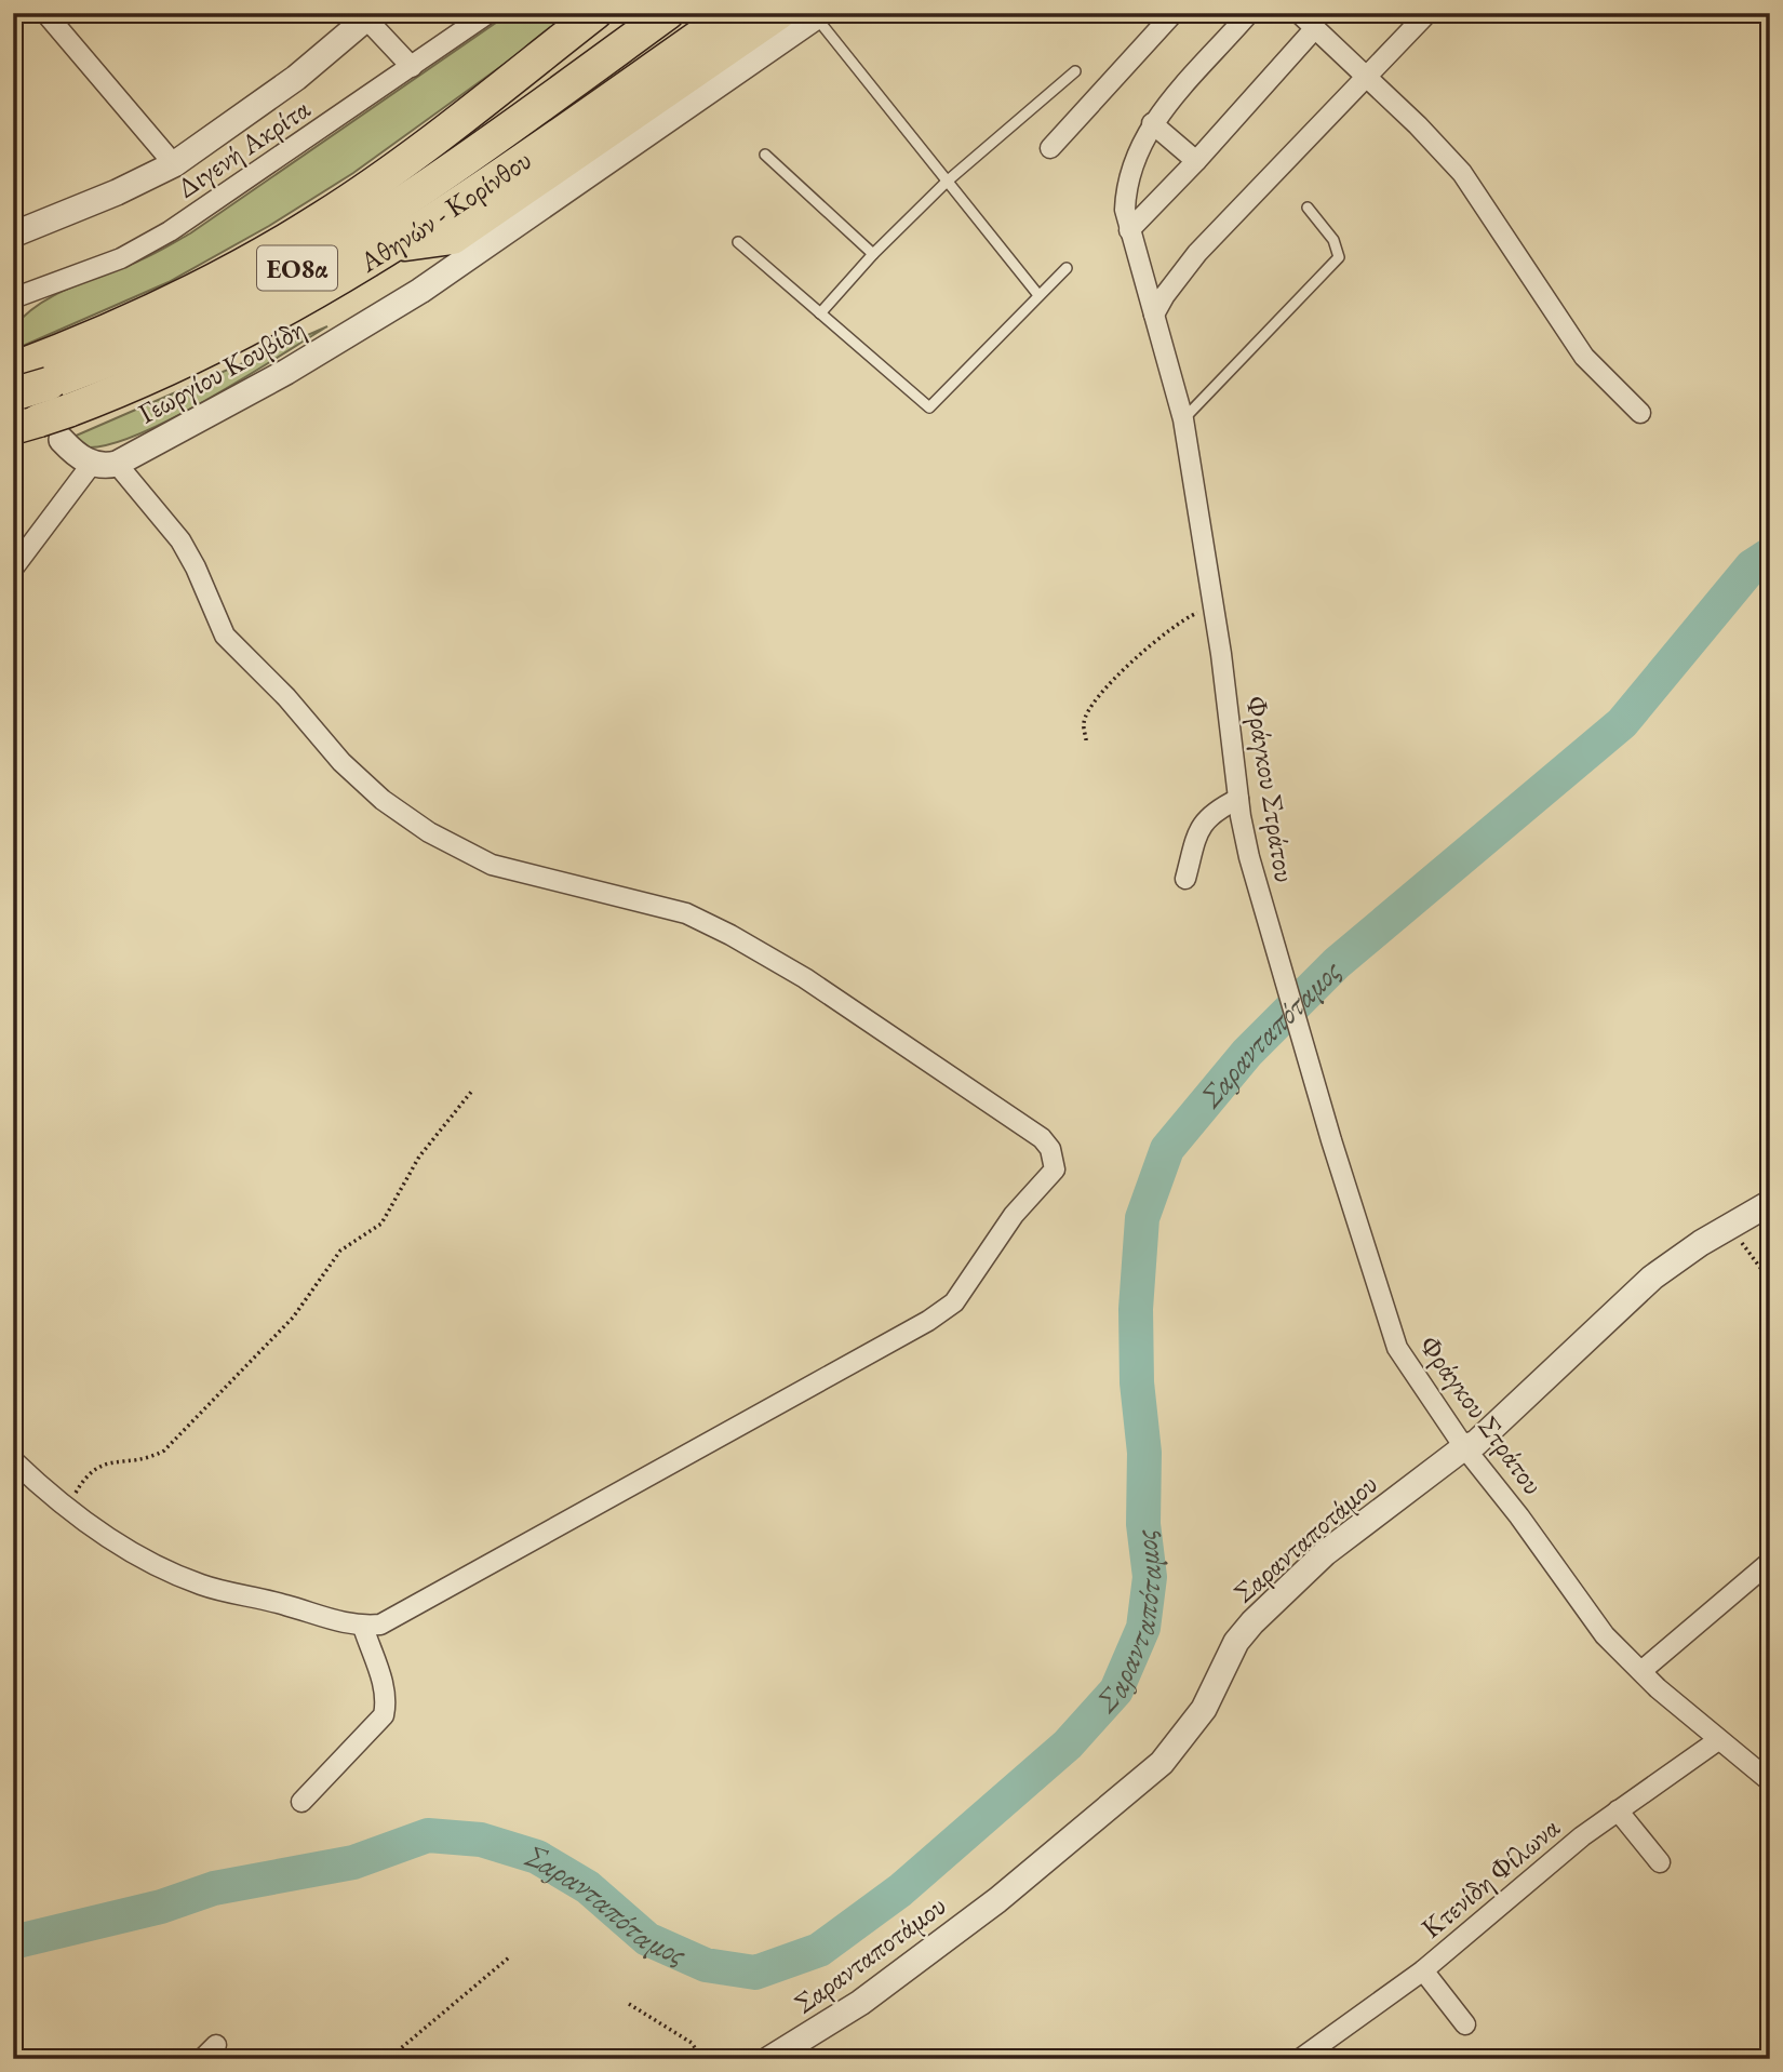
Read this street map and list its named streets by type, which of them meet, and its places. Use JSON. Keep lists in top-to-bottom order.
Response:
{
  "streets": {
    "highway": ["Αθηνών - Κορίνθου", "ΕΟ8α"],
    "street": [
      "Διγενή Ακρίτα",
      "Γεωργίου Κουβίδη",
      "Φράγκου Στράτου",
      "Σαρανταποτάμου",
      "Κτενίδη Φίλωνα"
    ]
  },
  "crossings": [
    ["Φράγκου Στράτου", "Σαρανταποτάμου"],
    ["Φράγκου Στράτου", "Κτενίδη Φίλωνα"]
  ],
  "water": ["Σαρανταπόταμος"]
}
